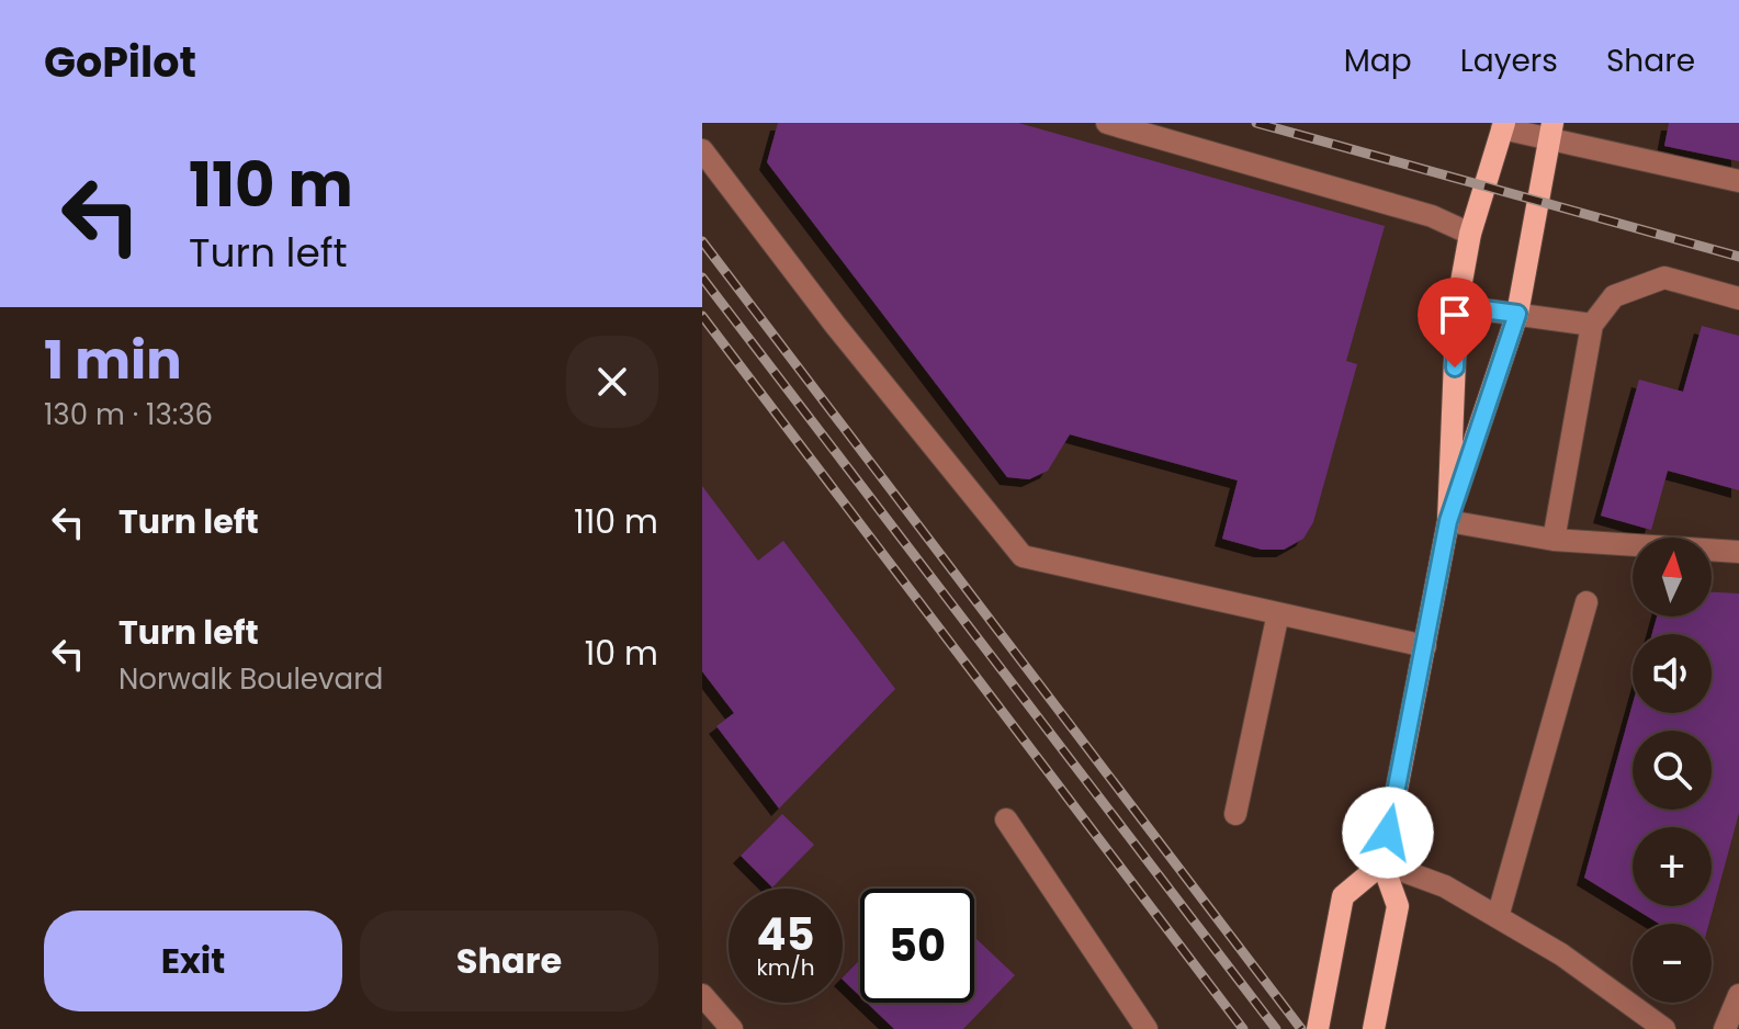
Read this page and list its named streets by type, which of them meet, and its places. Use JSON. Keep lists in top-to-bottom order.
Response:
{
  "north": "top",
  "page": {
    "header": "GoPilot",
    "nav": ["Map", "Layers", "Share"],
    "turn": ["110 m", "Turn left"],
    "heading": ["1 min", "130 m · 13:36"],
    "list": [
      {
        "name": "Turn left",
        "value": "110 m"
      },
      {
        "name": "Turn left",
        "note": "Norwalk Boulevard",
        "value": "10 m"
      }
    ],
    "map_buttons": ["+", "−"],
    "speed": "45 km/h",
    "limit": "50",
    "buttons": ["Exit", "Share"]
  }
}
